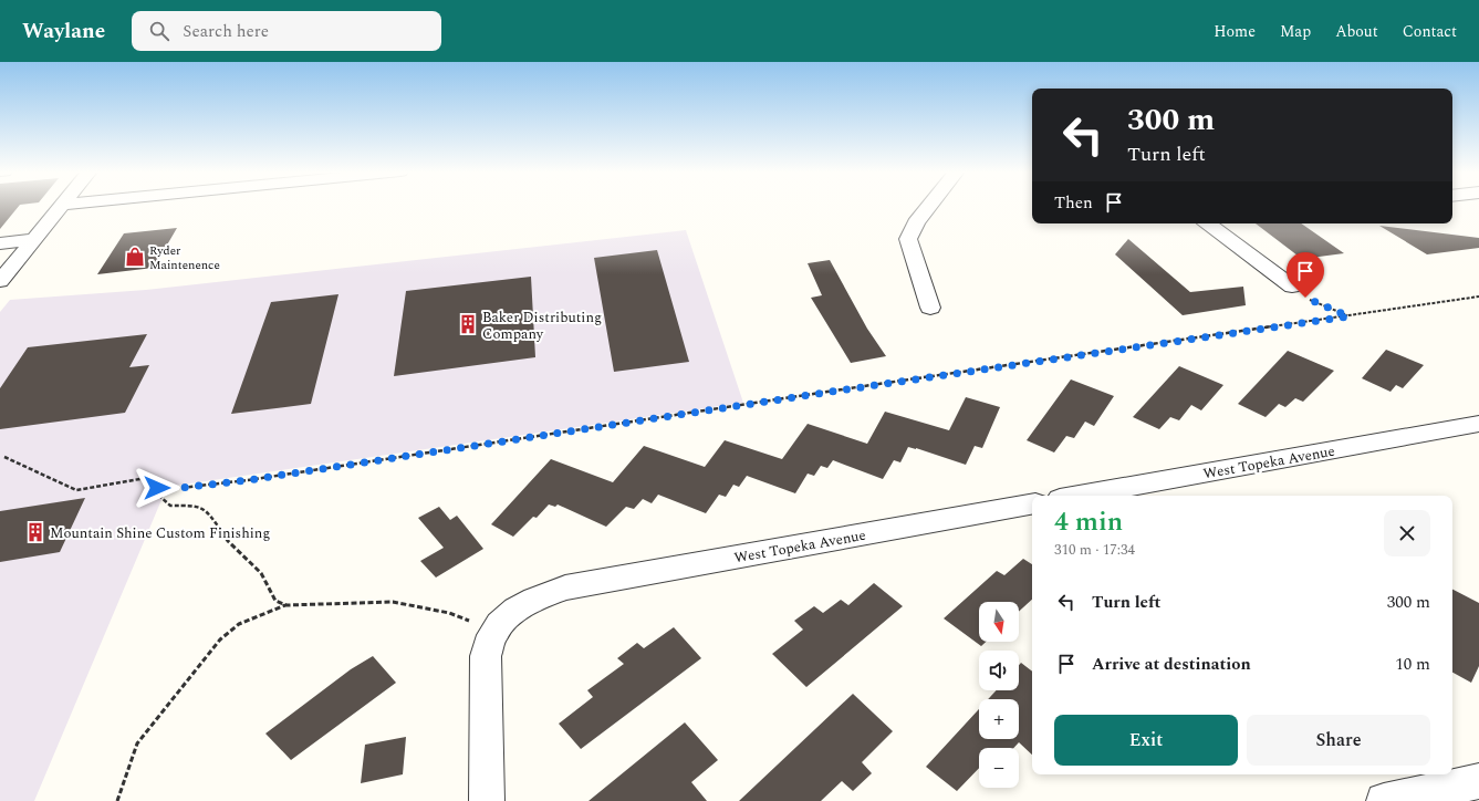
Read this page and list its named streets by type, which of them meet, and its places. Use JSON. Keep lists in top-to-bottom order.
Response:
{
  "streets": {
    "street": ["West Topeka Avenue"]
  },
  "places": {
    "shop": ["Ryder Maintenence"],
    "building": ["Baker Distributing Company", "Mountain Shine Custom Finishing"]
  },
  "north": "bottom",
  "page": {
    "header": "Waylane",
    "search": "Search here",
    "nav": [
      "Home",
      "Map",
      "About",
      "Contact"
    ],
    "turn": ["300 m", "Turn left"],
    "then": "Then",
    "heading": ["4 min", "310 m · 17:34"],
    "list": [
      {
        "name": "Turn left",
        "value": "300 m"
      },
      {
        "name": "Arrive at destination",
        "value": "10 m"
      }
    ],
    "map_buttons": ["+", "−"],
    "buttons": ["Exit", "Share"]
  }
}
